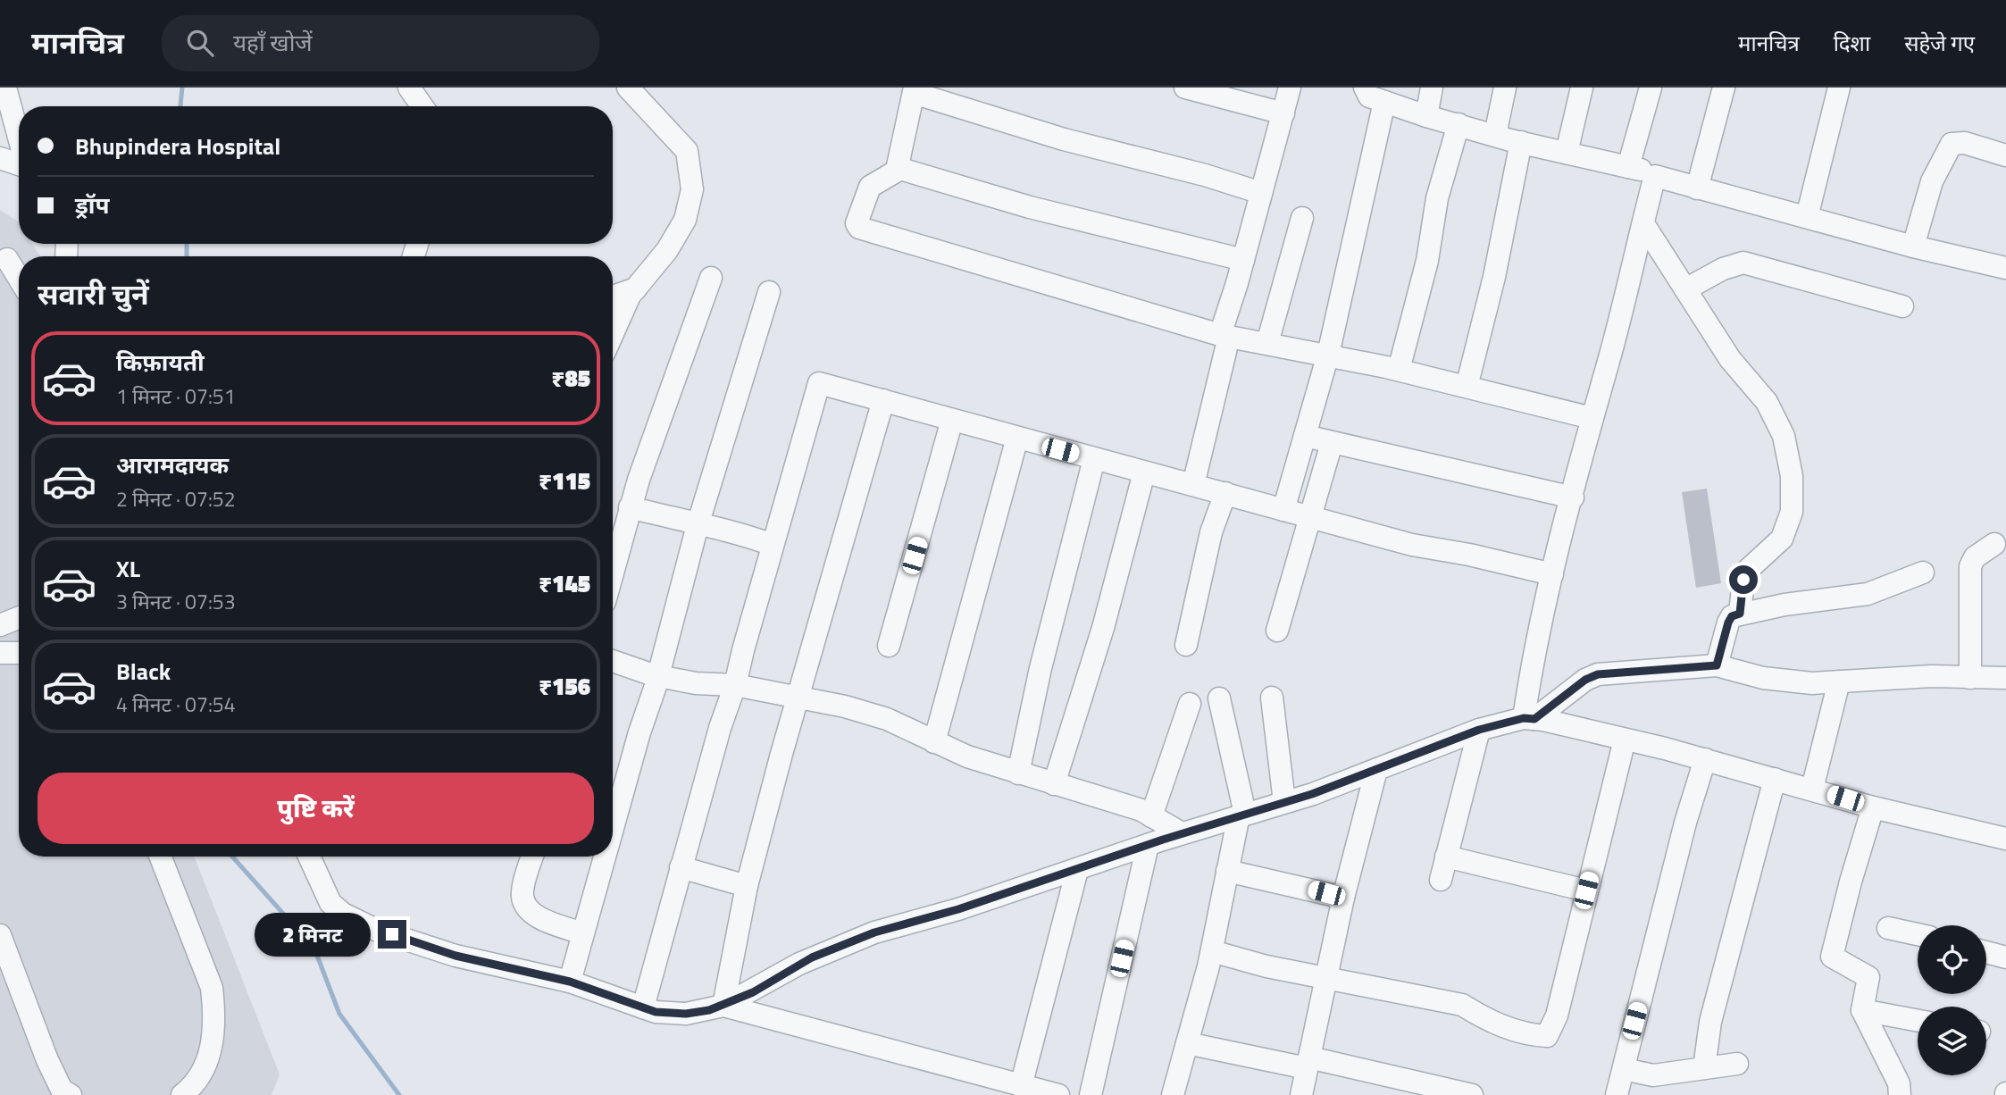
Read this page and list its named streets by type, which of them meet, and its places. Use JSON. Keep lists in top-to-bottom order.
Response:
{
  "page": {
    "header": "मानचित्र",
    "search": "यहाँ खोजें",
    "nav": ["मानचित्र", "दिशा", "सहेजे गए"],
    "banner": ["Bhupindera Hospital", "ड्रॉप"],
    "heading": "सवारी चुनें",
    "list": [
      {
        "name": "किफ़ायती",
        "note": "1 मिनट · 07:51",
        "value": "₹85"
      },
      {
        "name": "आरामदायक",
        "note": "2 मिनट · 07:52",
        "value": "₹115"
      },
      {
        "name": "XL",
        "note": "3 मिनट · 07:53",
        "value": "₹145"
      },
      {
        "name": "Black",
        "note": "4 मिनट · 07:54",
        "value": "₹156"
      }
    ],
    "buttons": "पुष्टि करें",
    "bubble": "2 मिनट"
  }
}
